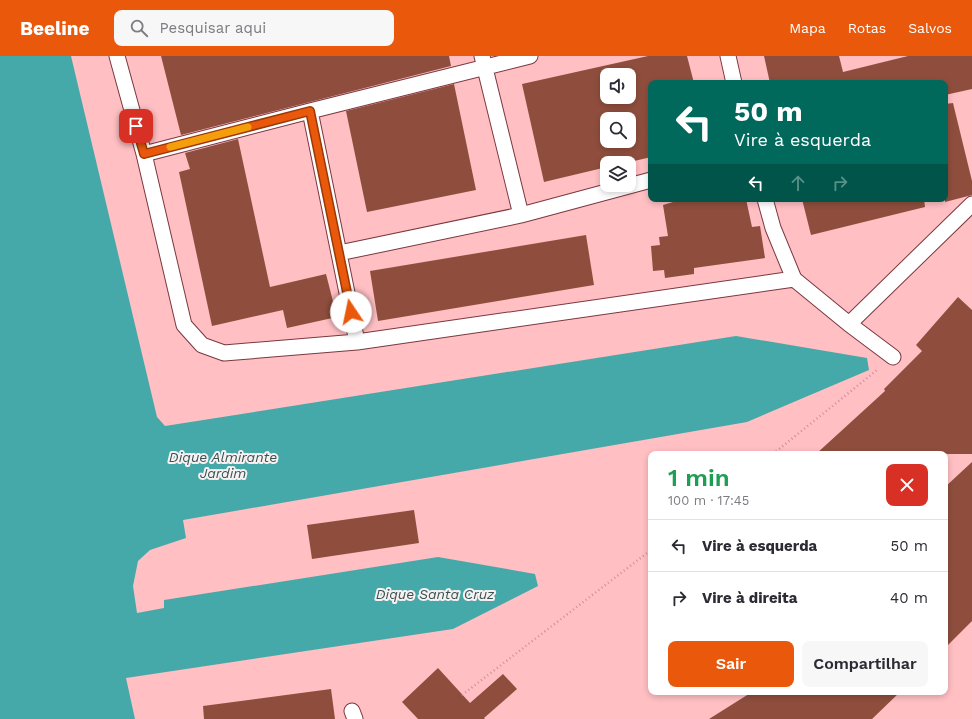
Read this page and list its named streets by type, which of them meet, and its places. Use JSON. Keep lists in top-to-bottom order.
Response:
{
  "water": ["Dique Almirante Jardim", "Dique Santa Cruz"],
  "page": {
    "header": "Beeline",
    "search": "Pesquisar aqui",
    "nav": ["Mapa", "Rotas", "Salvos"],
    "turn": ["50 m", "Vire à esquerda"],
    "heading": ["1 min", "100 m · 17:45"],
    "list": [
      {
        "name": "Vire à esquerda",
        "value": "50 m"
      },
      {
        "name": "Vire à direita",
        "value": "40 m"
      }
    ],
    "buttons": ["Sair", "Compartilhar"]
  }
}
